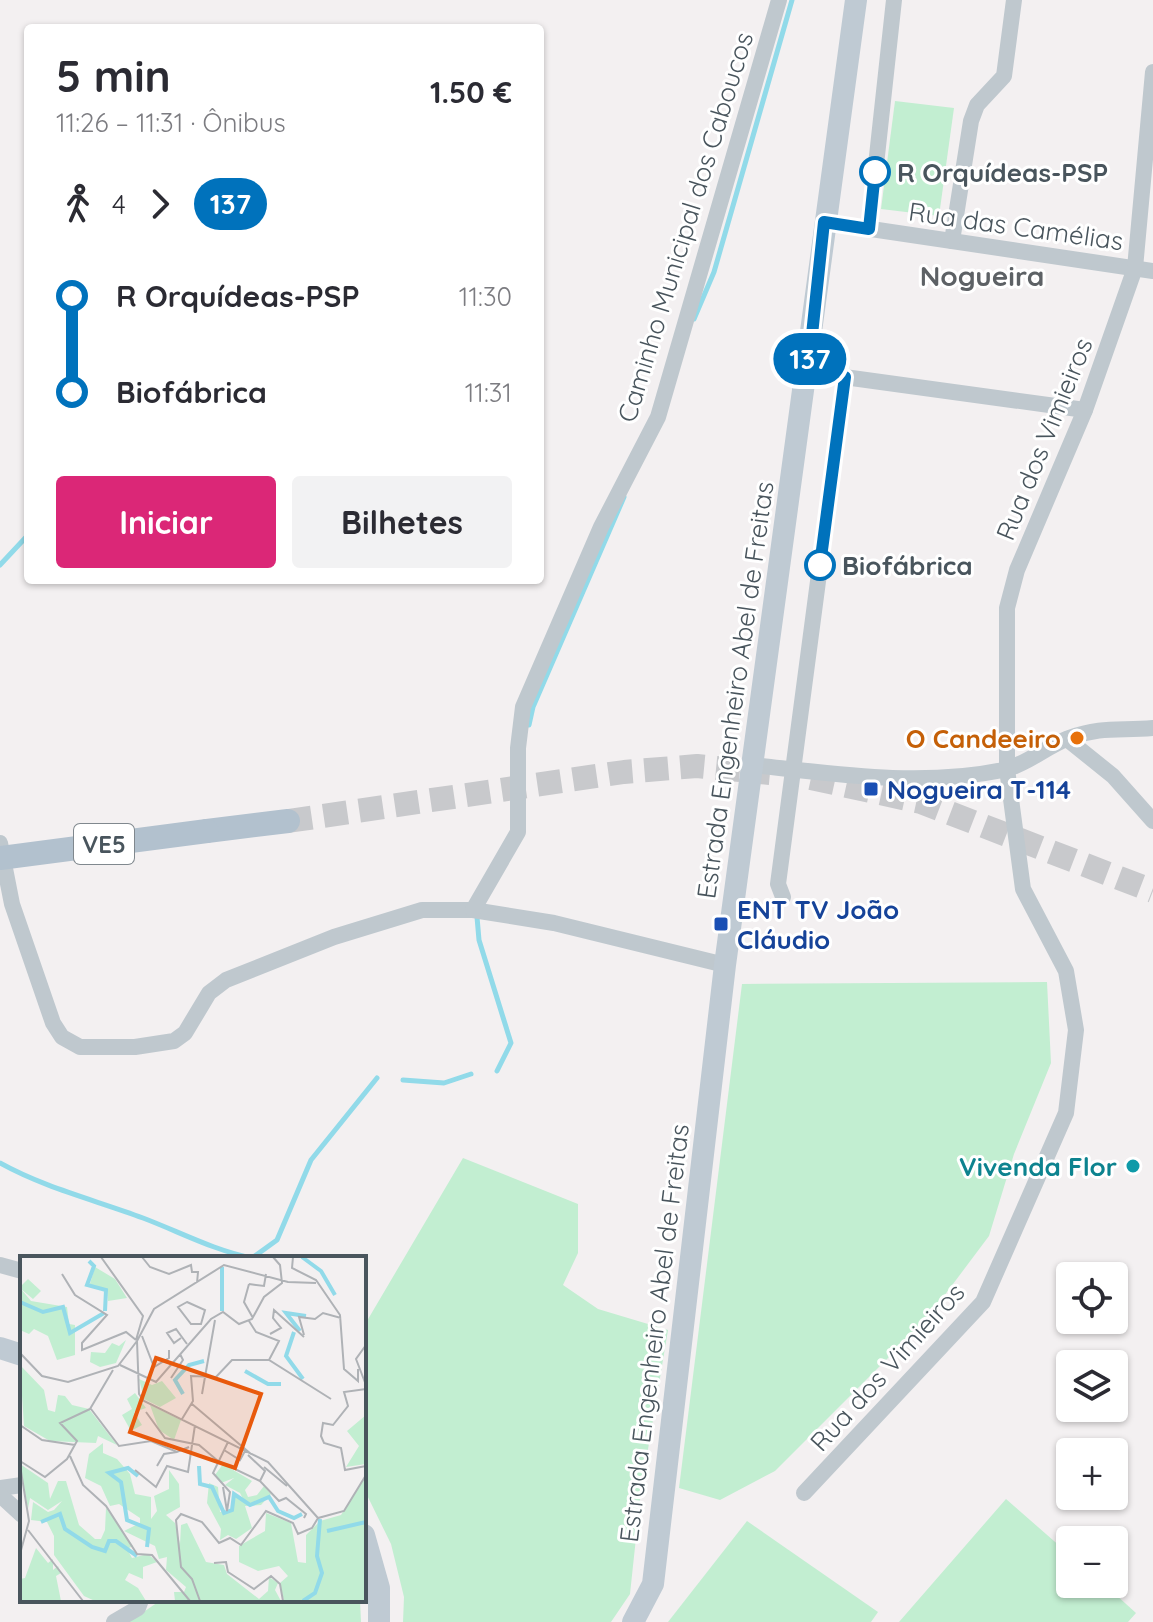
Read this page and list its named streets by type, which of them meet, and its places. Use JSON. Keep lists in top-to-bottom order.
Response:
{
  "streets": {
    "main road": ["Estrada Engenheiro Abel de Freitas", "VE5"],
    "street": ["Rua das Camélias", "Caminho Municipal dos Caboucos", "Rua dos Vimieiros"]
  },
  "crossings": [
    ["Rua das Camélias", "Rua dos Vimieiros"],
    ["Rua das Camélias", "Estrada Engenheiro Abel de Freitas"]
  ],
  "districts": ["Nogueira"],
  "places": {
    "other": [
      "R Orquídeas-PSP",
      "Biofábrica",
      "O Candeeiro",
      "Vivenda Flor"
    ],
    "transit": ["Nogueira T-114", "ENT TV João Cláudio"]
  },
  "lines": ["bus line 137"],
  "page": {
    "on_map": "137",
    "heading": ["5 min", "11:26 – 11:31 · Ônibus", "1.50 €"],
    "legs": ["4", "137"],
    "list": [
      {
        "name": "R Orquídeas-PSP",
        "value": "11:30"
      },
      {
        "name": "Biofábrica",
        "value": "11:31"
      }
    ],
    "buttons": ["Iniciar", "Bilhetes"],
    "map_buttons": ["+", "−"]
  }
}
